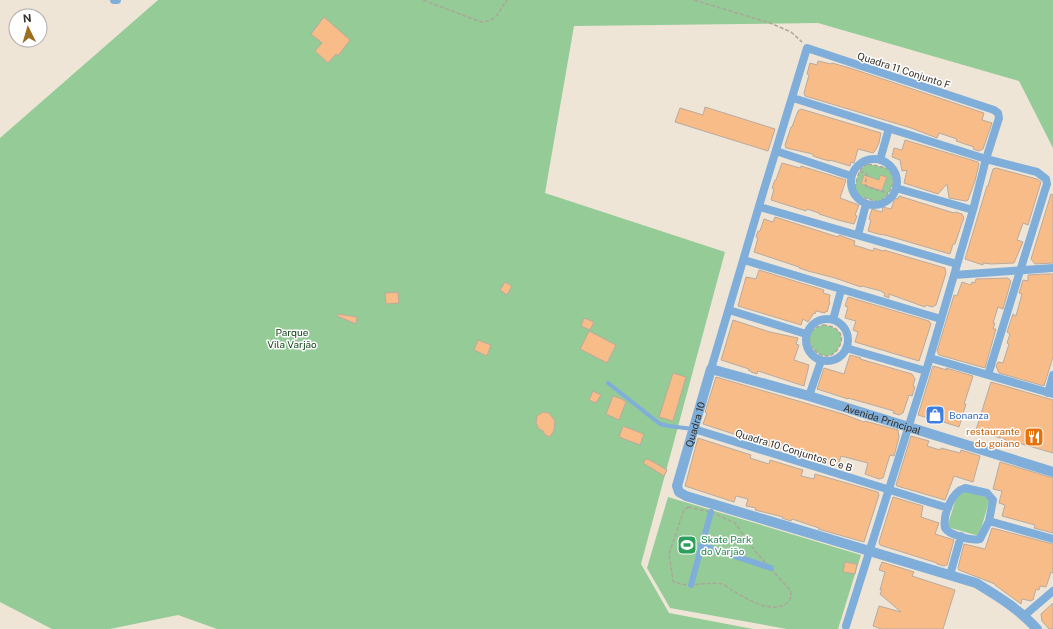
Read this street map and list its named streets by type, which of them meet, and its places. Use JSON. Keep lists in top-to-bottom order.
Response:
{
  "streets": {
    "street": [
      "Quadra 11 Conjunto F",
      "Avenida Principal",
      "Quadra 10",
      "Quadra 10 Conjuntos C e B"
    ]
  },
  "crossings": [
    ["Quadra 11 Conjunto F", "Avenida Principal"],
    ["Quadra 11 Conjunto F", "Quadra 10"],
    ["Quadra 11 Conjunto F", "Quadra 10 Conjuntos C e B"],
    ["Avenida Principal", "Quadra 10"],
    ["Quadra 10", "Quadra 10 Conjuntos C e B"]
  ],
  "parks": ["Parque Vila Varjão"],
  "places": {
    "shop": ["Bonanza"],
    "restaurant": ["restaurante do goiano"],
    "sports": ["Skate Park do Varjão"]
  },
  "north": "top"
}
